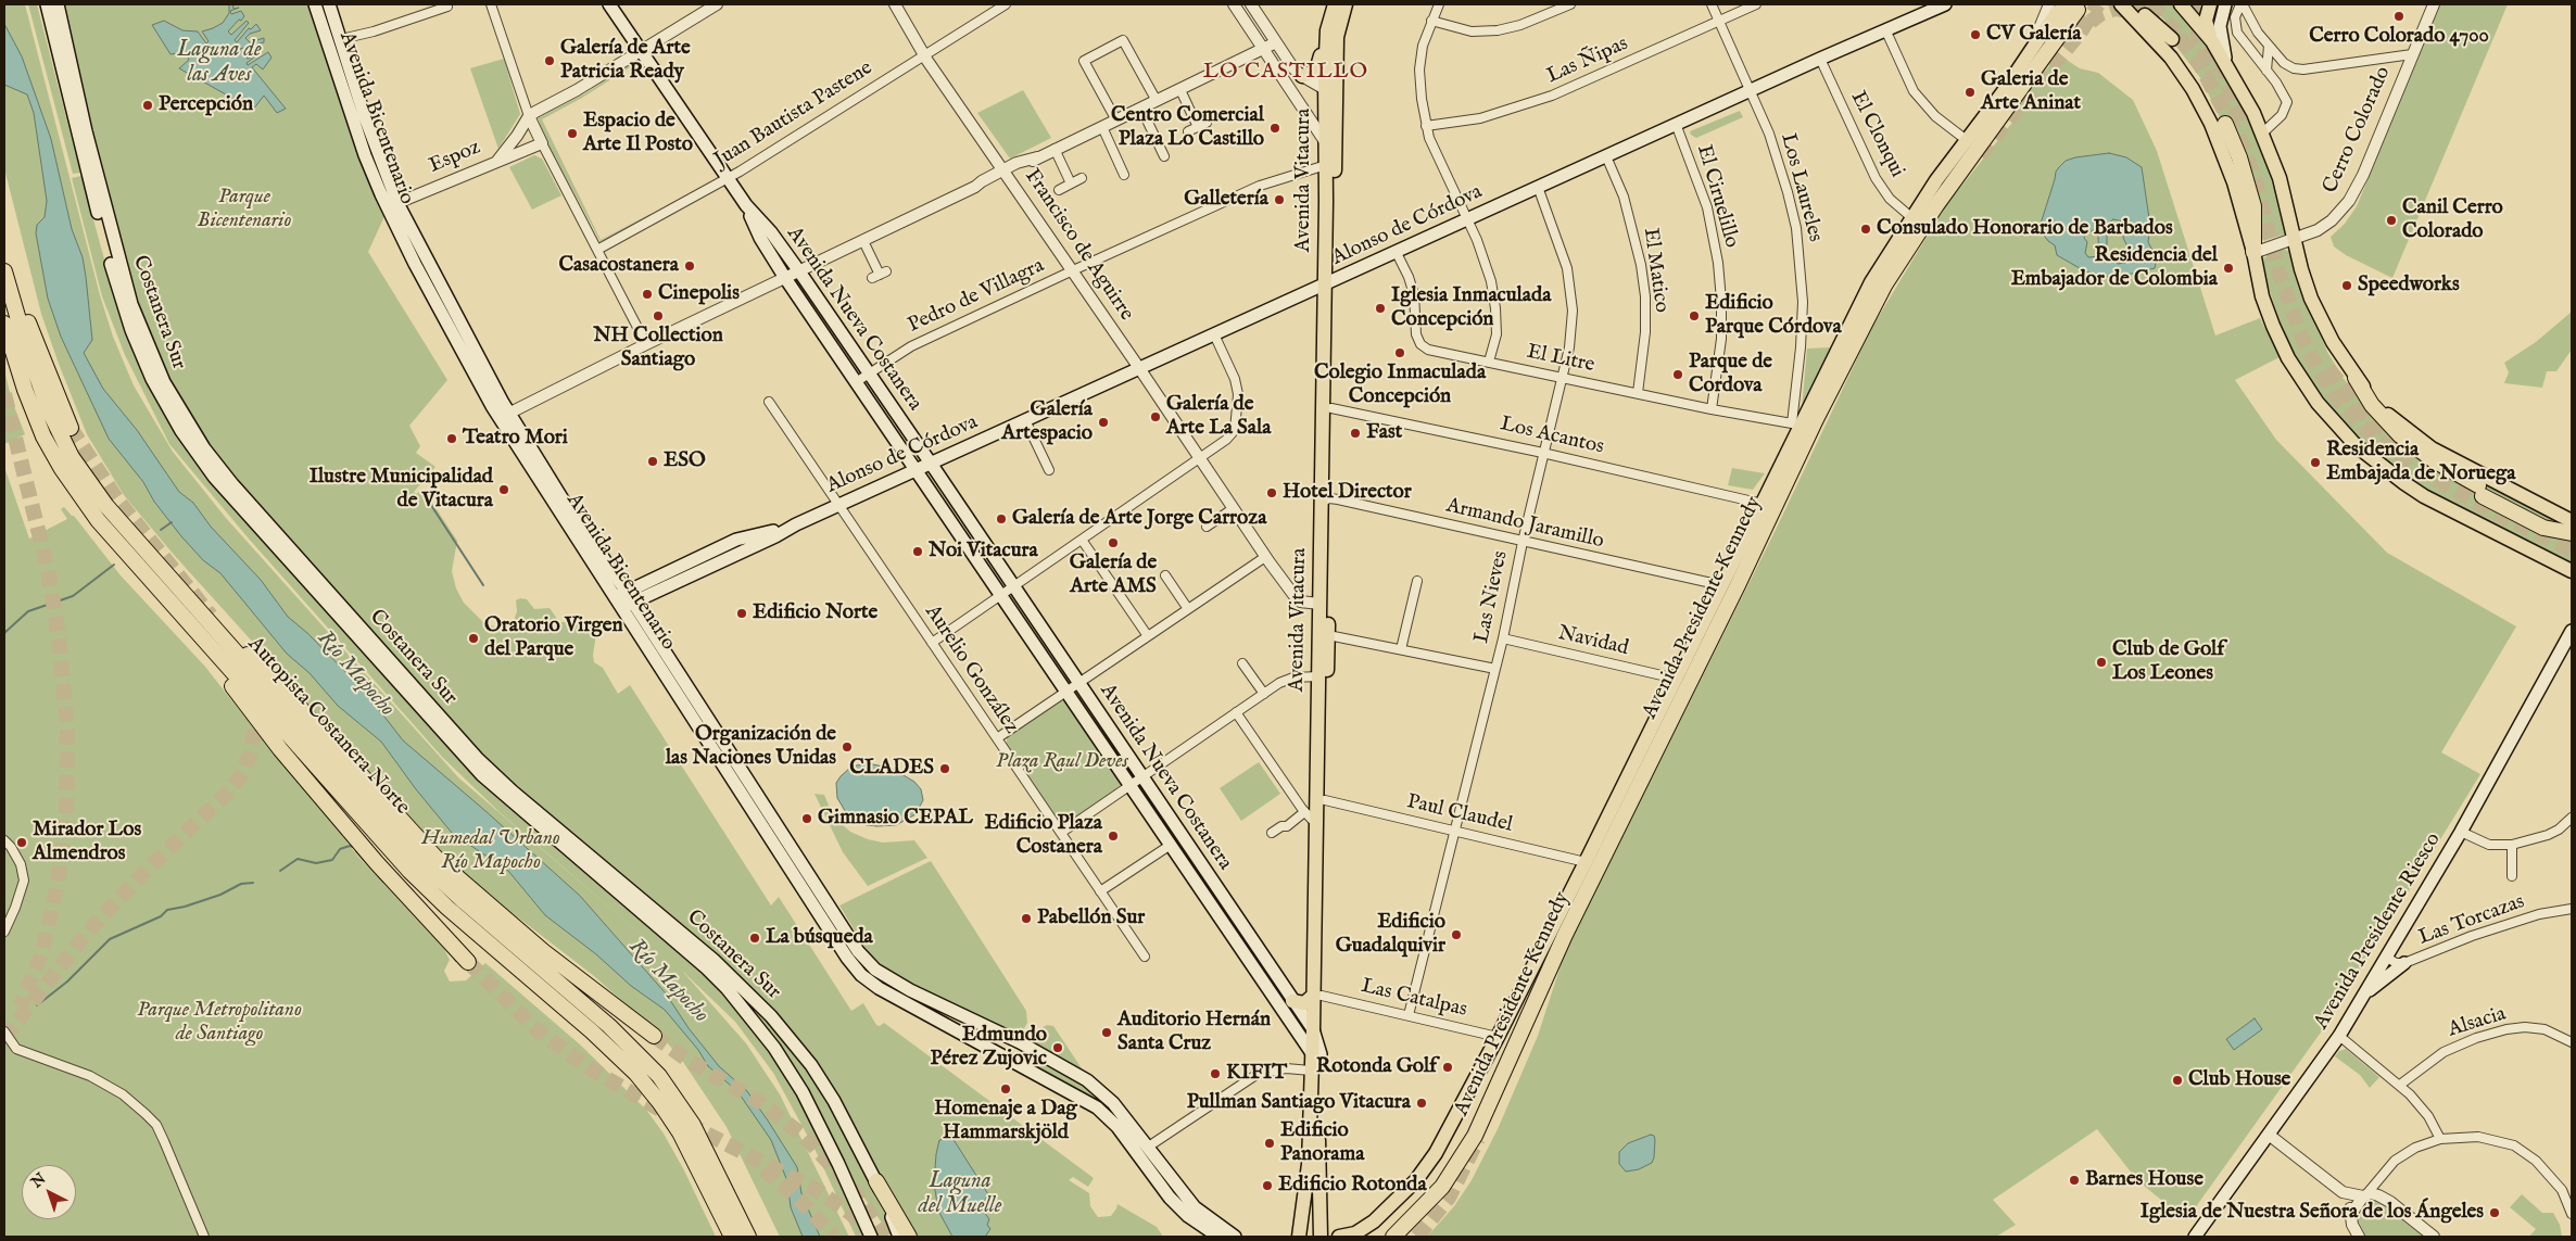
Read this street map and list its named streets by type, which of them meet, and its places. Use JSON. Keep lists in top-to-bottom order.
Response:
{
  "streets": {
    "highway": ["Avenida Presidente Kennedy", "Autopista Costanera Norte"],
    "main road": [
      "Avenida Bicentenario",
      "Avenida Vitacura",
      "Alonso de Córdova",
      "Costanera Sur",
      "Avenida Nueva Costanera",
      "Avenida Presidente Riesco"
    ],
    "street": [
      "Las Ñipas",
      "Juan Bautista Pastene",
      "Cerro Colorado",
      "El Clonqui",
      "Espoz",
      "Los Laureles",
      "El Ciruelillo",
      "Francisco de Aguirre",
      "El Matico",
      "Pedro de Villagra",
      "El Litre",
      "Los Acantos",
      "Armando Jaramillo",
      "Las Nieves",
      "Navidad",
      "Aurelio González",
      "Paul Claudel",
      "Las Torcazas",
      "Las Catalpas",
      "Alsacia"
    ]
  },
  "crossings": [
    ["Las Ñipas", "Los Laureles"],
    ["Juan Bautista Pastene", "Francisco de Aguirre"],
    ["Juan Bautista Pastene", "Avenida Nueva Costanera"],
    ["Avenida Bicentenario", "Espoz"],
    ["Avenida Bicentenario", "Alonso de Córdova"],
    ["El Clonqui", "Alonso de Córdova"],
    ["Espoz", "Avenida Nueva Costanera"],
    ["Avenida Vitacura", "Alonso de Córdova"],
    ["Avenida Vitacura", "Francisco de Aguirre"],
    ["Avenida Vitacura", "Pedro de Villagra"],
    ["Avenida Vitacura", "Avenida Nueva Costanera"],
    ["Avenida Vitacura", "Los Acantos"],
    ["Avenida Vitacura", "Armando Jaramillo"],
    ["Avenida Vitacura", "Paul Claudel"],
    ["Avenida Vitacura", "Las Catalpas"],
    ["Los Laureles", "Alonso de Córdova"],
    ["Los Laureles", "El Litre"],
    ["El Ciruelillo", "Alonso de Córdova"],
    ["El Ciruelillo", "El Litre"],
    ["Alonso de Córdova", "Francisco de Aguirre"],
    ["Alonso de Córdova", "El Matico"],
    ["Alonso de Córdova", "Avenida Nueva Costanera"],
    ["Alonso de Córdova", "El Litre"],
    ["Alonso de Córdova", "Las Nieves"],
    ["Alonso de Córdova", "Aurelio González"],
    ["Francisco de Aguirre", "Pedro de Villagra"],
    ["El Matico", "El Litre"],
    ["Pedro de Villagra", "Avenida Nueva Costanera"],
    ["El Litre", "Las Nieves"],
    ["Los Acantos", "Las Nieves"],
    ["Armando Jaramillo", "Las Nieves"],
    ["Las Nieves", "Navidad"],
    ["Las Nieves", "Paul Claudel"],
    ["Las Nieves", "Las Catalpas"],
    ["Las Torcazas", "Avenida Presidente Riesco"]
  ],
  "districts": ["LO CASTILLO"],
  "water": ["Laguna de las Aves", "Río Mapocho", "Laguna del Muelle"],
  "parks": [
    "Parque Bicentenario",
    "Plaza Raul Deves",
    "Humedal Urbano Río Mapocho",
    "Parque Metropolitano de Santiago"
  ],
  "places": [
    "Cerro Colorado 4700",
    "CV Galería",
    "Galería de Arte Patricia Ready",
    "Galeria de Arte Aninat",
    "Percepción",
    "Centro Comercial Plaza Lo Castillo",
    "Espacio de Arte Il Posto",
    "Galletería",
    "Canil Cerro Colorado",
    "Consulado Honorario de Barbados",
    "Casacostanera",
    "Residencia del Embajador de Colombia",
    "Speedworks",
    "Cinepolis",
    "Iglesia Inmaculada Concepción",
    "NH Collection Santiago",
    "Edificio Parque Córdova",
    "Colegio Inmaculada Concepción",
    "Parque de Cordova",
    "Galería de Arte La Sala",
    "Galería Artespacio",
    "Fast",
    "Teatro Mori",
    "ESO",
    "Residencia Embajada de Noruega",
    "Ilustre Municipalidad de Vitacura",
    "Hotel Director",
    "Galería de Arte Jorge Carroza",
    "Galería de Arte AMS",
    "Noi Vitacura",
    "Edificio Norte",
    "Oratorio Virgen del Parque",
    "Club de Golf Los Leones",
    "Organización de las Naciones Unidas",
    "CLADES",
    "Gimnasio CEPAL",
    "Edificio Plaza Costanera",
    "Mirador Los Almendros",
    "Pabellón Sur",
    "Edificio Guadalquivir",
    "La búsqueda",
    "Auditorio Hernán Santa Cruz",
    "Edmundo Pérez Zujovic",
    "Rotonda Golf",
    "KIFIT",
    "Club House",
    "Homenaje a Dag Hammarskjöld",
    "Pullman Santiago Vitacura",
    "Edificio Panorama",
    "Barnes House",
    "Edificio Rotonda",
    "Iglesia de Nuestra Señora de los Ángeles"
  ],
  "north": "top left"
}
